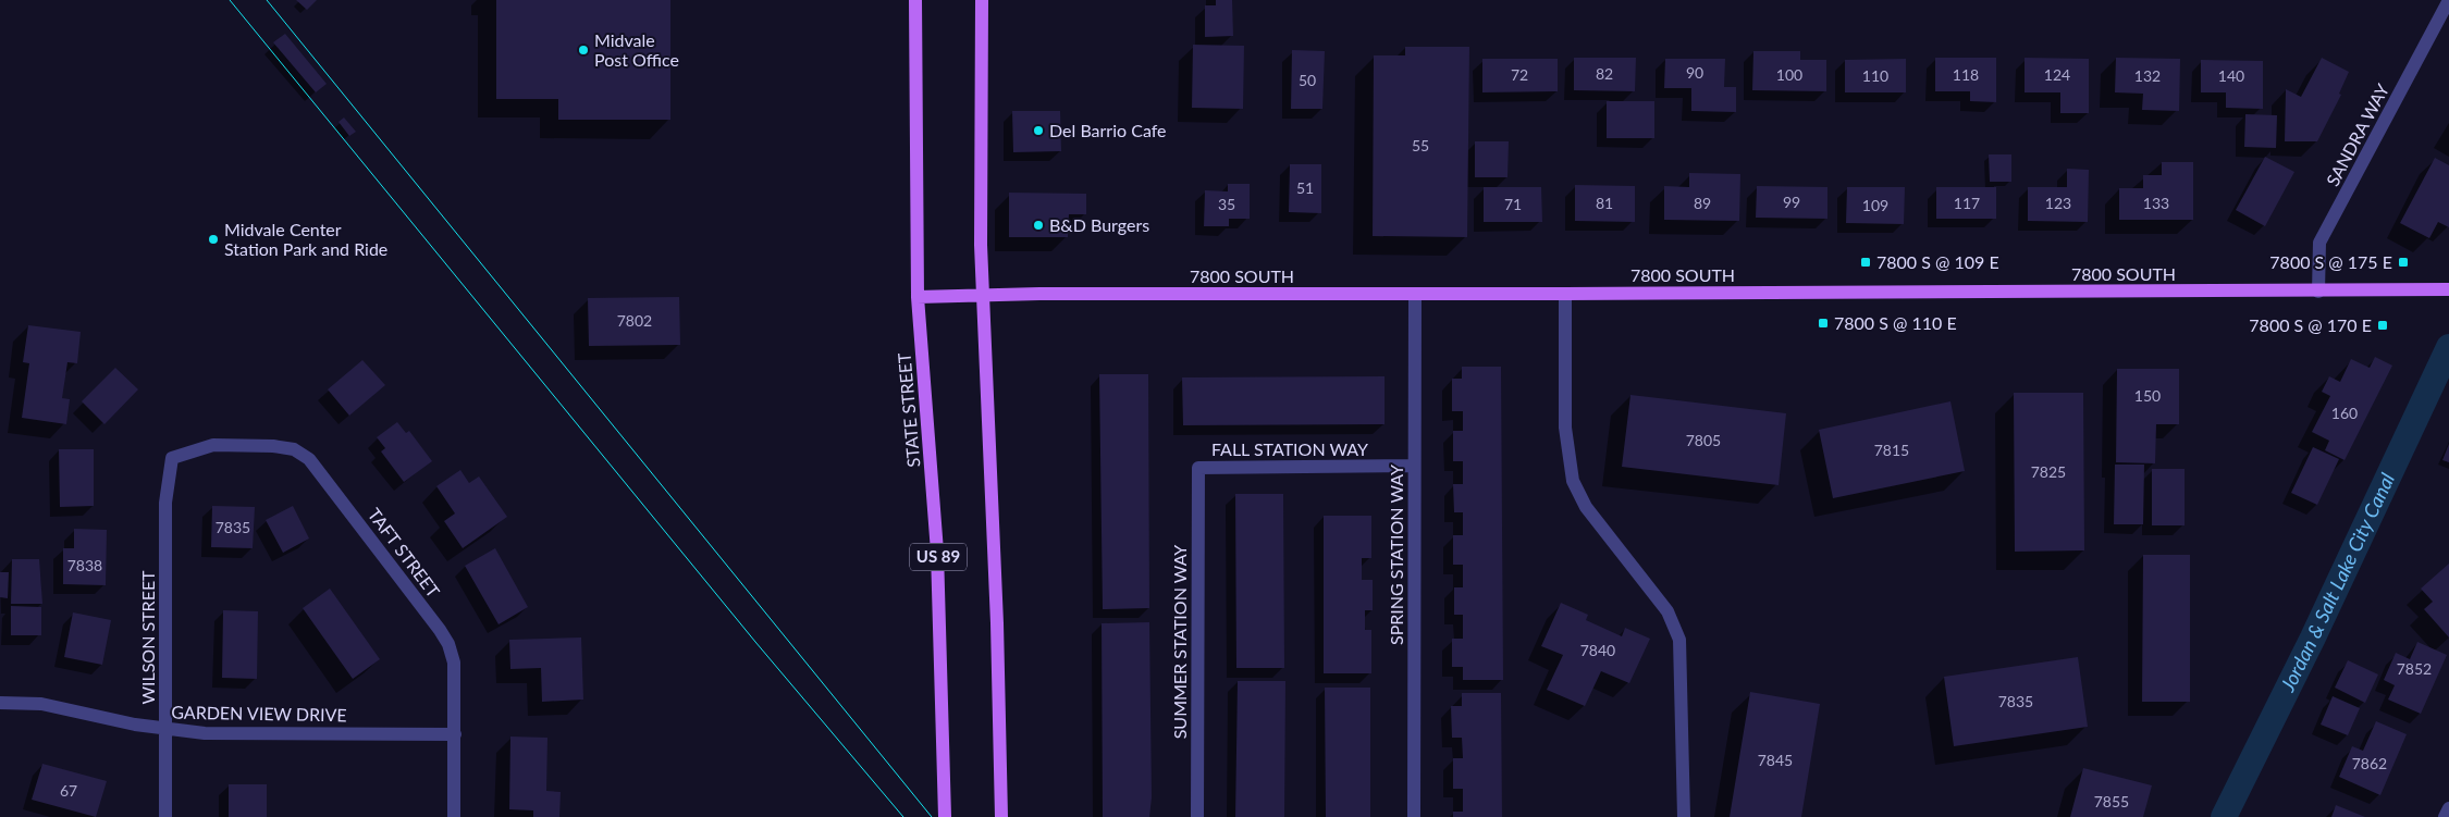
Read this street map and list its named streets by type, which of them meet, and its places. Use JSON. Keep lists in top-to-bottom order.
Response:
{
  "streets": {
    "main road": ["7800 SOUTH", "STATE STREET", "US 89"],
    "street": [
      "SANDRA WAY",
      "FALL STATION WAY",
      "TAFT STREET",
      "SPRING STATION WAY",
      "WILSON STREET",
      "SUMMER STATION WAY",
      "GARDEN VIEW DRIVE"
    ]
  },
  "crossings": [
    ["SANDRA WAY", "7800 SOUTH"],
    ["7800 SOUTH", "STATE STREET"],
    ["7800 SOUTH", "SPRING STATION WAY"],
    ["FALL STATION WAY", "SPRING STATION WAY"],
    ["FALL STATION WAY", "SUMMER STATION WAY"],
    ["TAFT STREET", "WILSON STREET"],
    ["TAFT STREET", "GARDEN VIEW DRIVE"],
    ["WILSON STREET", "GARDEN VIEW DRIVE"]
  ],
  "water": ["Jordan & Salt Lake City Canal"],
  "places": {
    "other": [
      "Midvale Post Office",
      "Del Barrio Cafe",
      "B&D Burgers",
      "Midvale Center Station Park and Ride"
    ],
    "transit": [
      "7800 S @ 109 E",
      "7800 S @ 175 E",
      "7800 S @ 110 E",
      "7800 S @ 170 E"
    ]
  },
  "house_numbers": [
    "90",
    "82",
    "72",
    "100",
    "118",
    "124",
    "110",
    "132",
    "140",
    "50",
    "55",
    "51",
    "99",
    "81",
    "89",
    "117",
    "123",
    "133",
    "35",
    "71",
    "109",
    "7802",
    "150",
    "160",
    "7805",
    "7815",
    "7825",
    "7835",
    "7838",
    "7840",
    "7852",
    "7835",
    "7845",
    "7862",
    "67",
    "7855"
  ]
}
